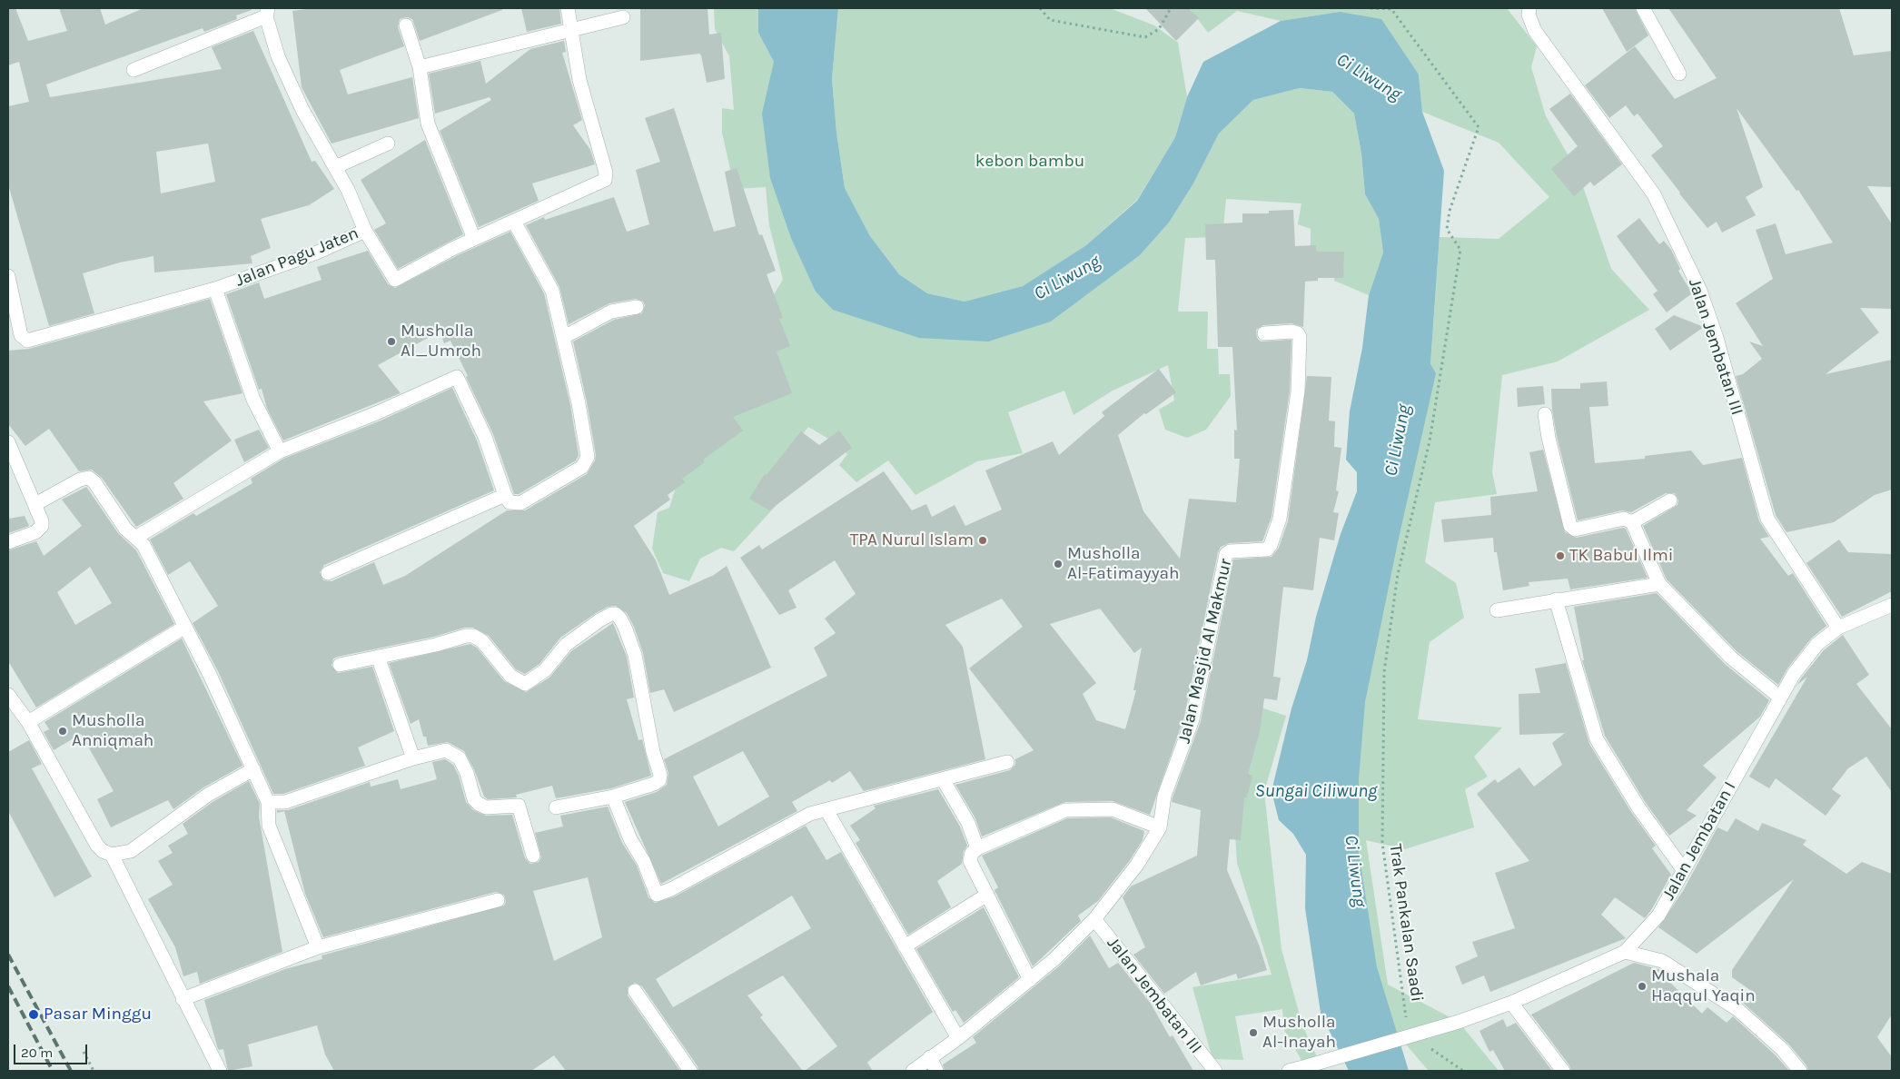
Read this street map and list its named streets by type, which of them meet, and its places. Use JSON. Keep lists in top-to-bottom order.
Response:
{
  "streets": {
    "street": [
      "Jalan Pagu Jaten",
      "Jalan Jembatan III",
      "Jalan Masjid Al Makmur",
      "Jalan Jembatan I"
    ],
    "path": ["Trak Pankalan Saadi"]
  },
  "crossings": [
    ["Jalan Jembatan III", "Jalan Masjid Al Makmur"],
    ["Jalan Jembatan III", "Jalan Jembatan I"]
  ],
  "water": ["Ci Liwung", "Sungai Ciliwung"],
  "parks": ["kebon bambu"],
  "places": [
    "Musholla Al_Umroh",
    "TPA Nurul Islam",
    "TK Babul Ilmi",
    "Musholla Al-Fatimayyah",
    "Musholla Anniqmah",
    "Mushala Haqqul Yaqin",
    "Pasar Minggu",
    "Musholla Al-Inayah"
  ],
  "scale_bar": "20 m"
}
